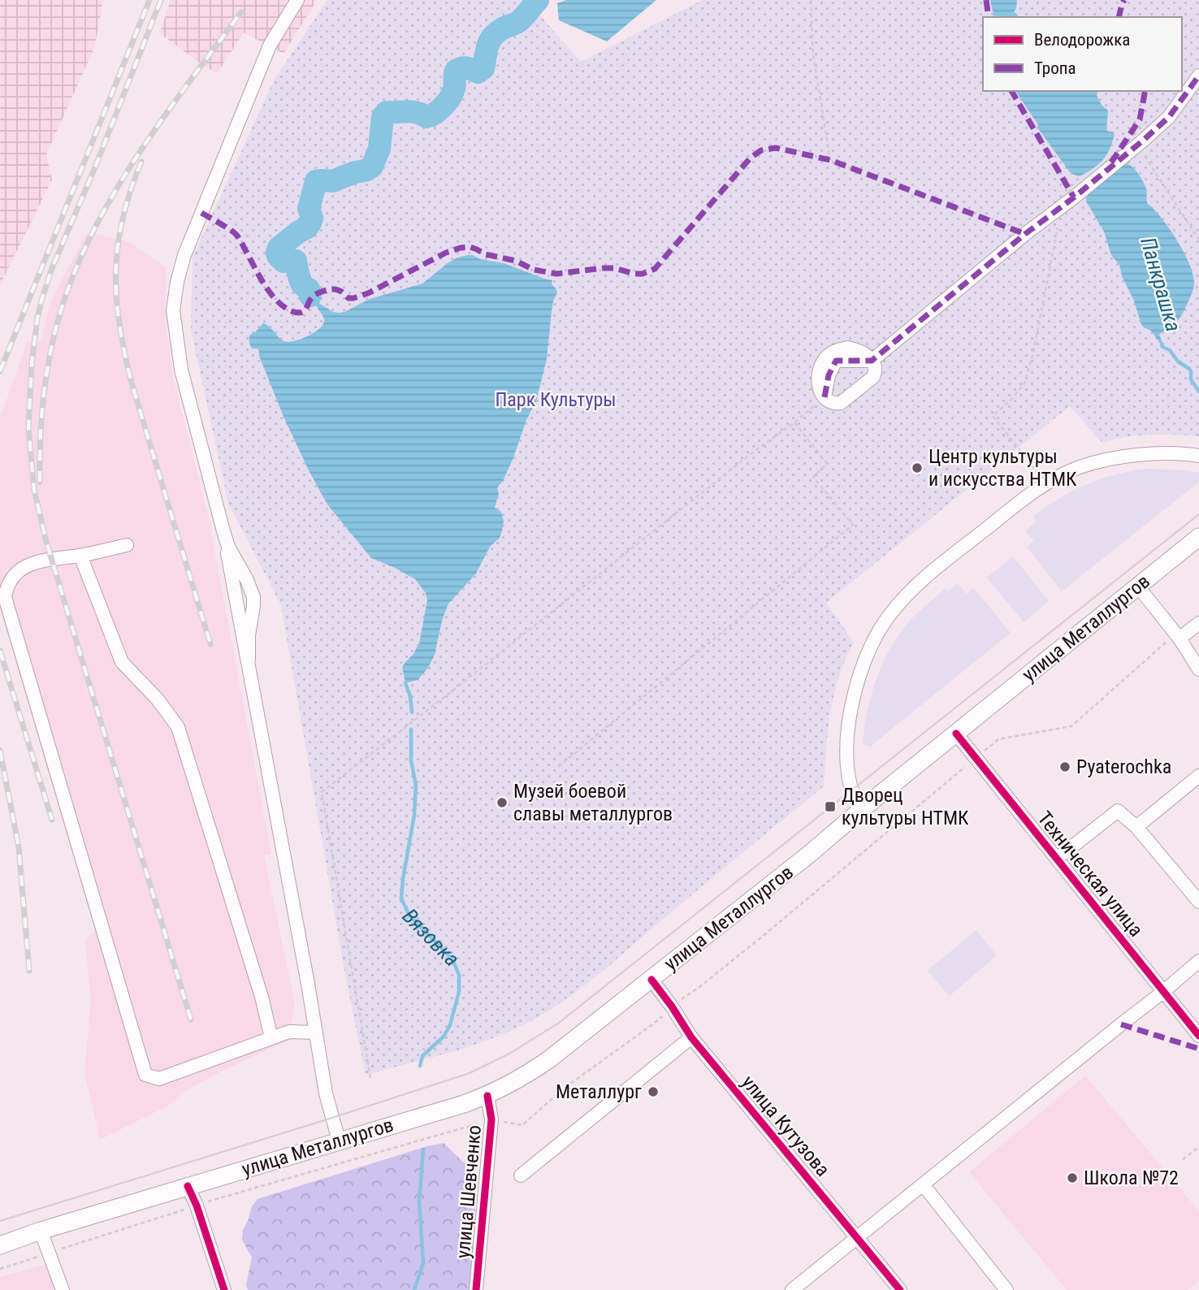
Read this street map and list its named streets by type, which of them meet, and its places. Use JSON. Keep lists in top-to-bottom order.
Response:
{
  "streets": {
    "main road": ["улица Металлургов"],
    "street": ["Техническая улица", "улица Кутузова", "улица Шевченко"]
  },
  "crossings": [
    ["улица Металлургов", "Техническая улица"],
    ["улица Металлургов", "улица Кутузова"],
    ["улица Металлургов", "улица Шевченко"]
  ],
  "water": ["Панкрашка", "Вязовка"],
  "parks": ["Парк Культуры"],
  "places": {
    "other": [
      "Центр культуры и искусства НТМК",
      "Pyaterochka",
      "Музей боевой славы металлургов",
      "Металлург",
      "Школа №72"
    ],
    "transit": ["Дворец культуры НТМК"]
  },
  "legend": ["Велодорожка", "Тропа"]
}
